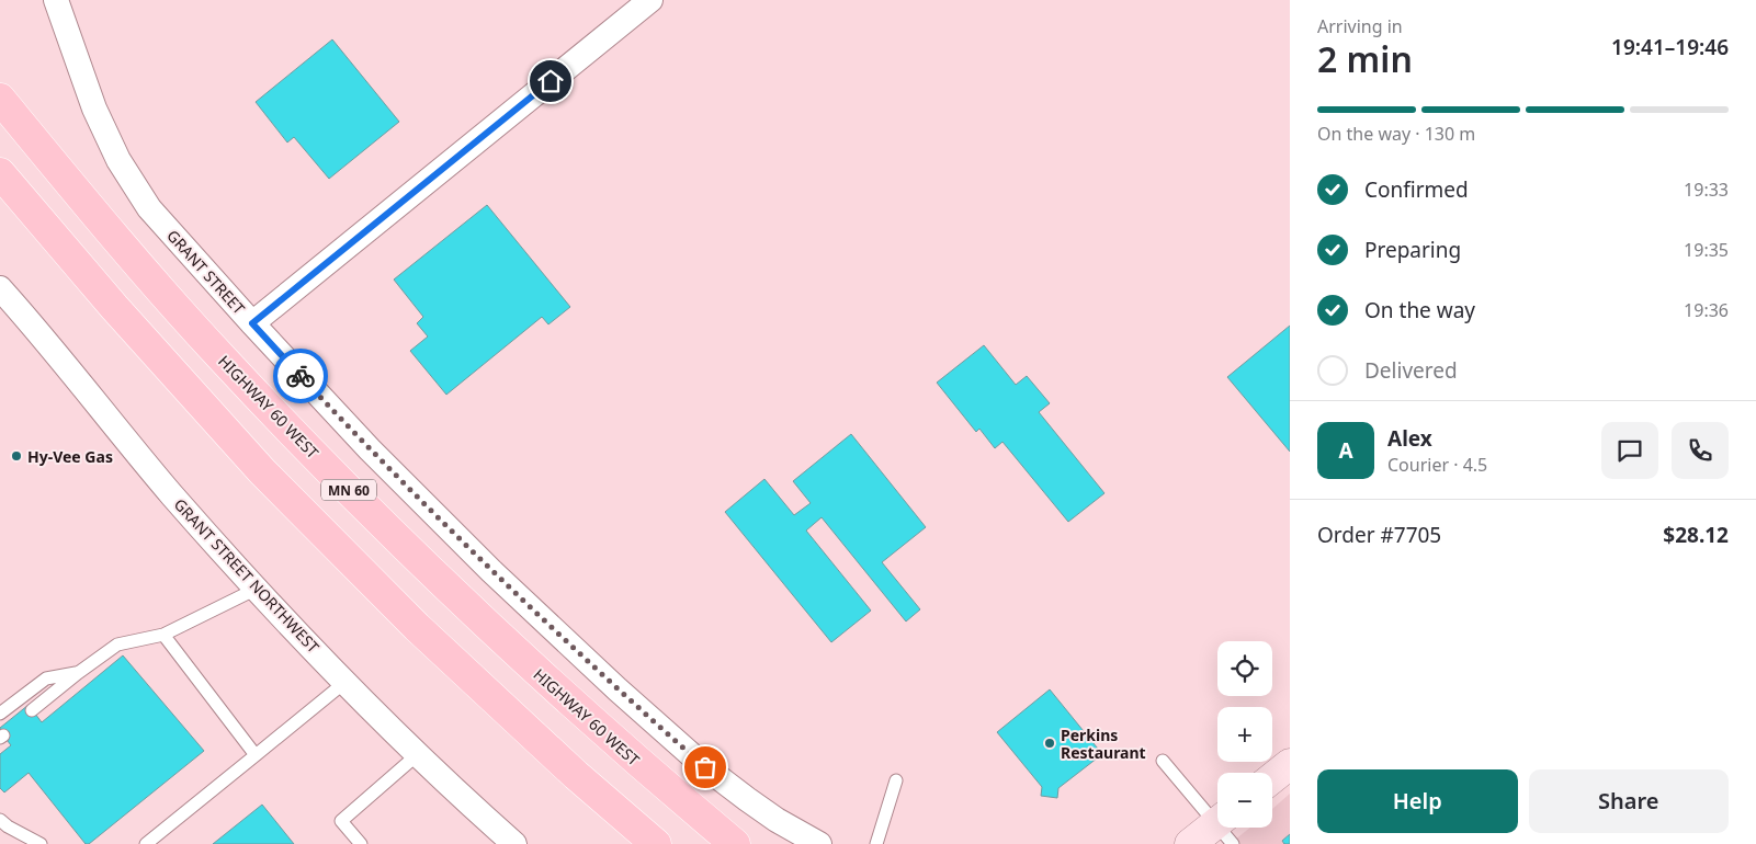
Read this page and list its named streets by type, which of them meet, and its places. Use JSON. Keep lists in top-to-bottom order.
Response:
{
  "streets": {
    "main road": ["HIGHWAY 60 WEST", "MN 60"],
    "street": ["GRANT STREET", "GRANT STREET NORTHWEST"]
  },
  "places": ["Hy-Vee Gas", "Perkins Restaurant"],
  "page": {
    "heading": ["2 min", "Arriving in", "19:41–19:46"],
    "panel": [
      "Alex",
      "Courier · 4.5",
      "Order #7705",
      "$28.12"
    ],
    "bar": "On the way · 130 m",
    "list": [
      ["Confirmed", "19:33"],
      ["Preparing", "19:35"],
      ["On the way", "19:36"],
      "Delivered"
    ],
    "round": "A",
    "map_buttons": ["+", "−"],
    "buttons": ["Help", "Share"]
  }
}
